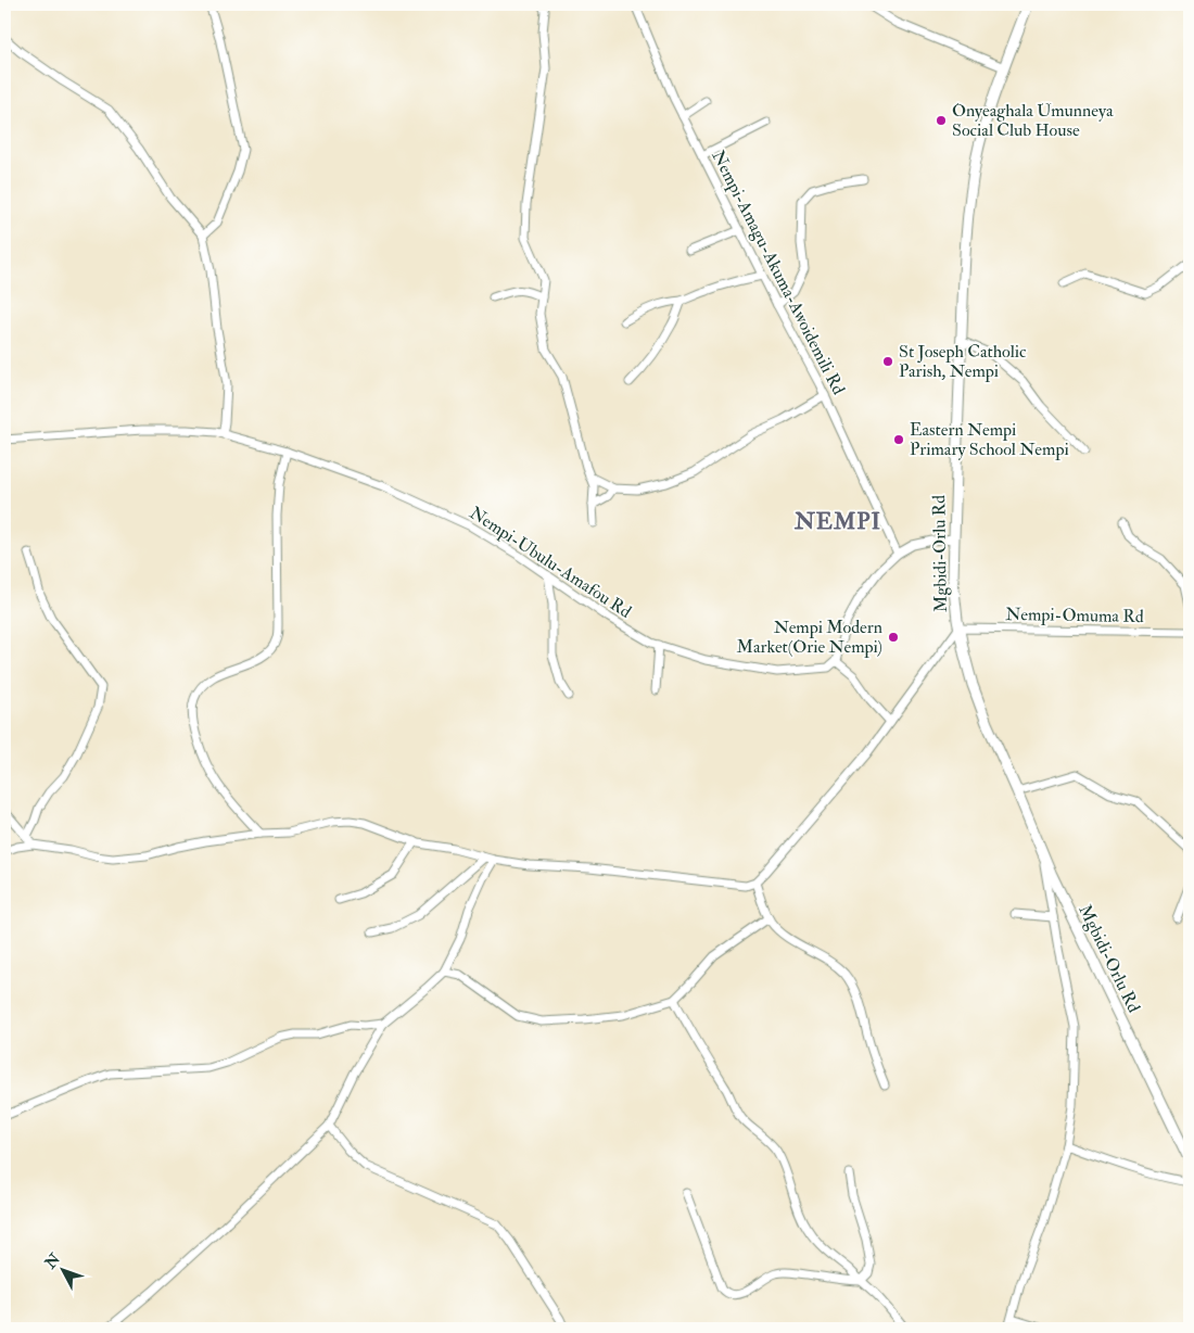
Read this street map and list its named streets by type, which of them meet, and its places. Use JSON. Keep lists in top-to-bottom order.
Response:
{
  "streets": {
    "main road": ["Mgbidi-Orlu Rd"],
    "street": ["Nempi-Amagu-Akuma-Awoidemili Rd", "Nempi-Ubulu-Amafou Rd", "Nempi-Omuma Rd"]
  },
  "crossings": [
    ["Mgbidi-Orlu Rd", "Nempi-Omuma Rd"]
  ],
  "districts": ["NEMPI"],
  "places": [
    "Onyeaghala Umunneya Social Club House",
    "St Joseph Catholic Parish, Nempi",
    "Eastern Nempi Primary School Nempi",
    "Nempi Modern Market(Orie Nempi)"
  ],
  "north": "top left"
}
